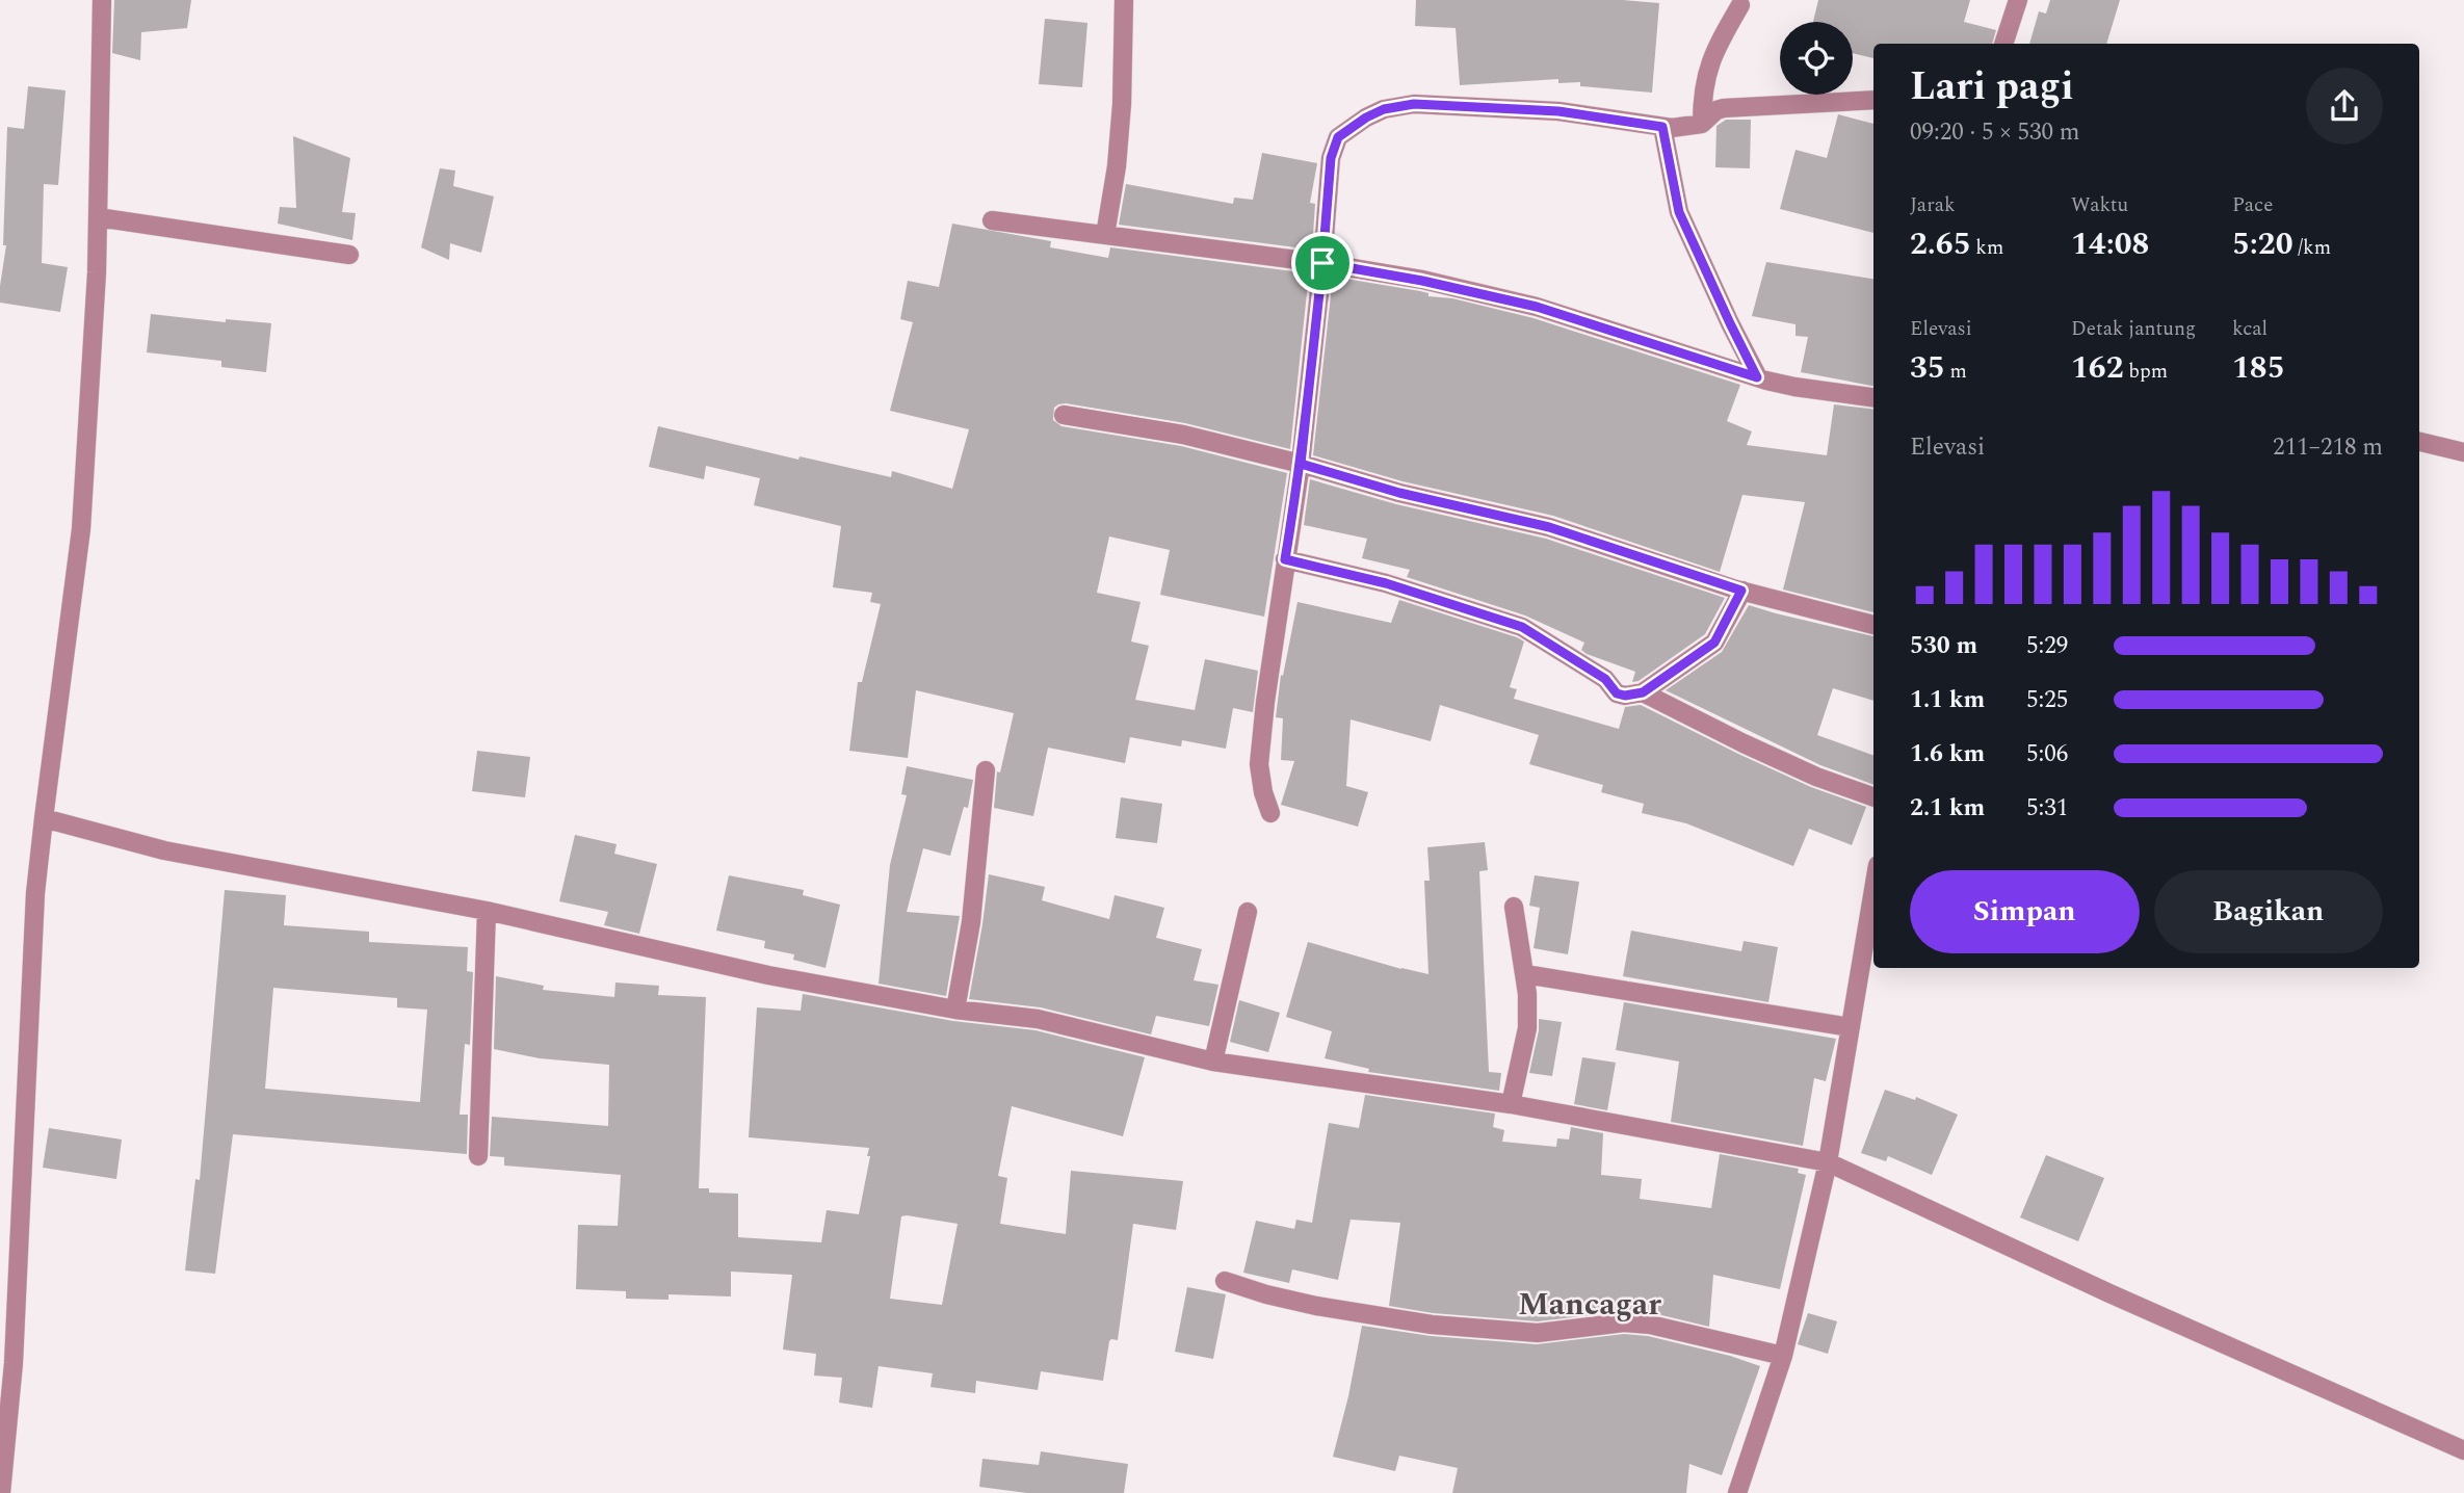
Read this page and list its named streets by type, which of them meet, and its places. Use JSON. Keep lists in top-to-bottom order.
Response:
{
  "districts": ["Mancagar"],
  "page": {
    "heading": ["Lari pagi", "09:20 · 5 × 530 m"],
    "stats": [
      ["Jarak", "2.65 km"],
      ["Waktu", "14:08"],
      ["Pace", "5:20 /km"],
      ["Elevasi", "35 m"],
      ["Detak jantung", "162 bpm"],
      ["kcal", "185"]
    ],
    "chart": ["Elevasi", "211–218 m"],
    "list": [
      {
        "name": "530 m",
        "note": "5:29"
      },
      {
        "name": "1.1 km",
        "note": "5:25"
      },
      {
        "name": "1.6 km",
        "note": "5:06"
      },
      {
        "name": "2.1 km",
        "note": "5:31"
      }
    ],
    "buttons": ["Simpan", "Bagikan"]
  }
}
